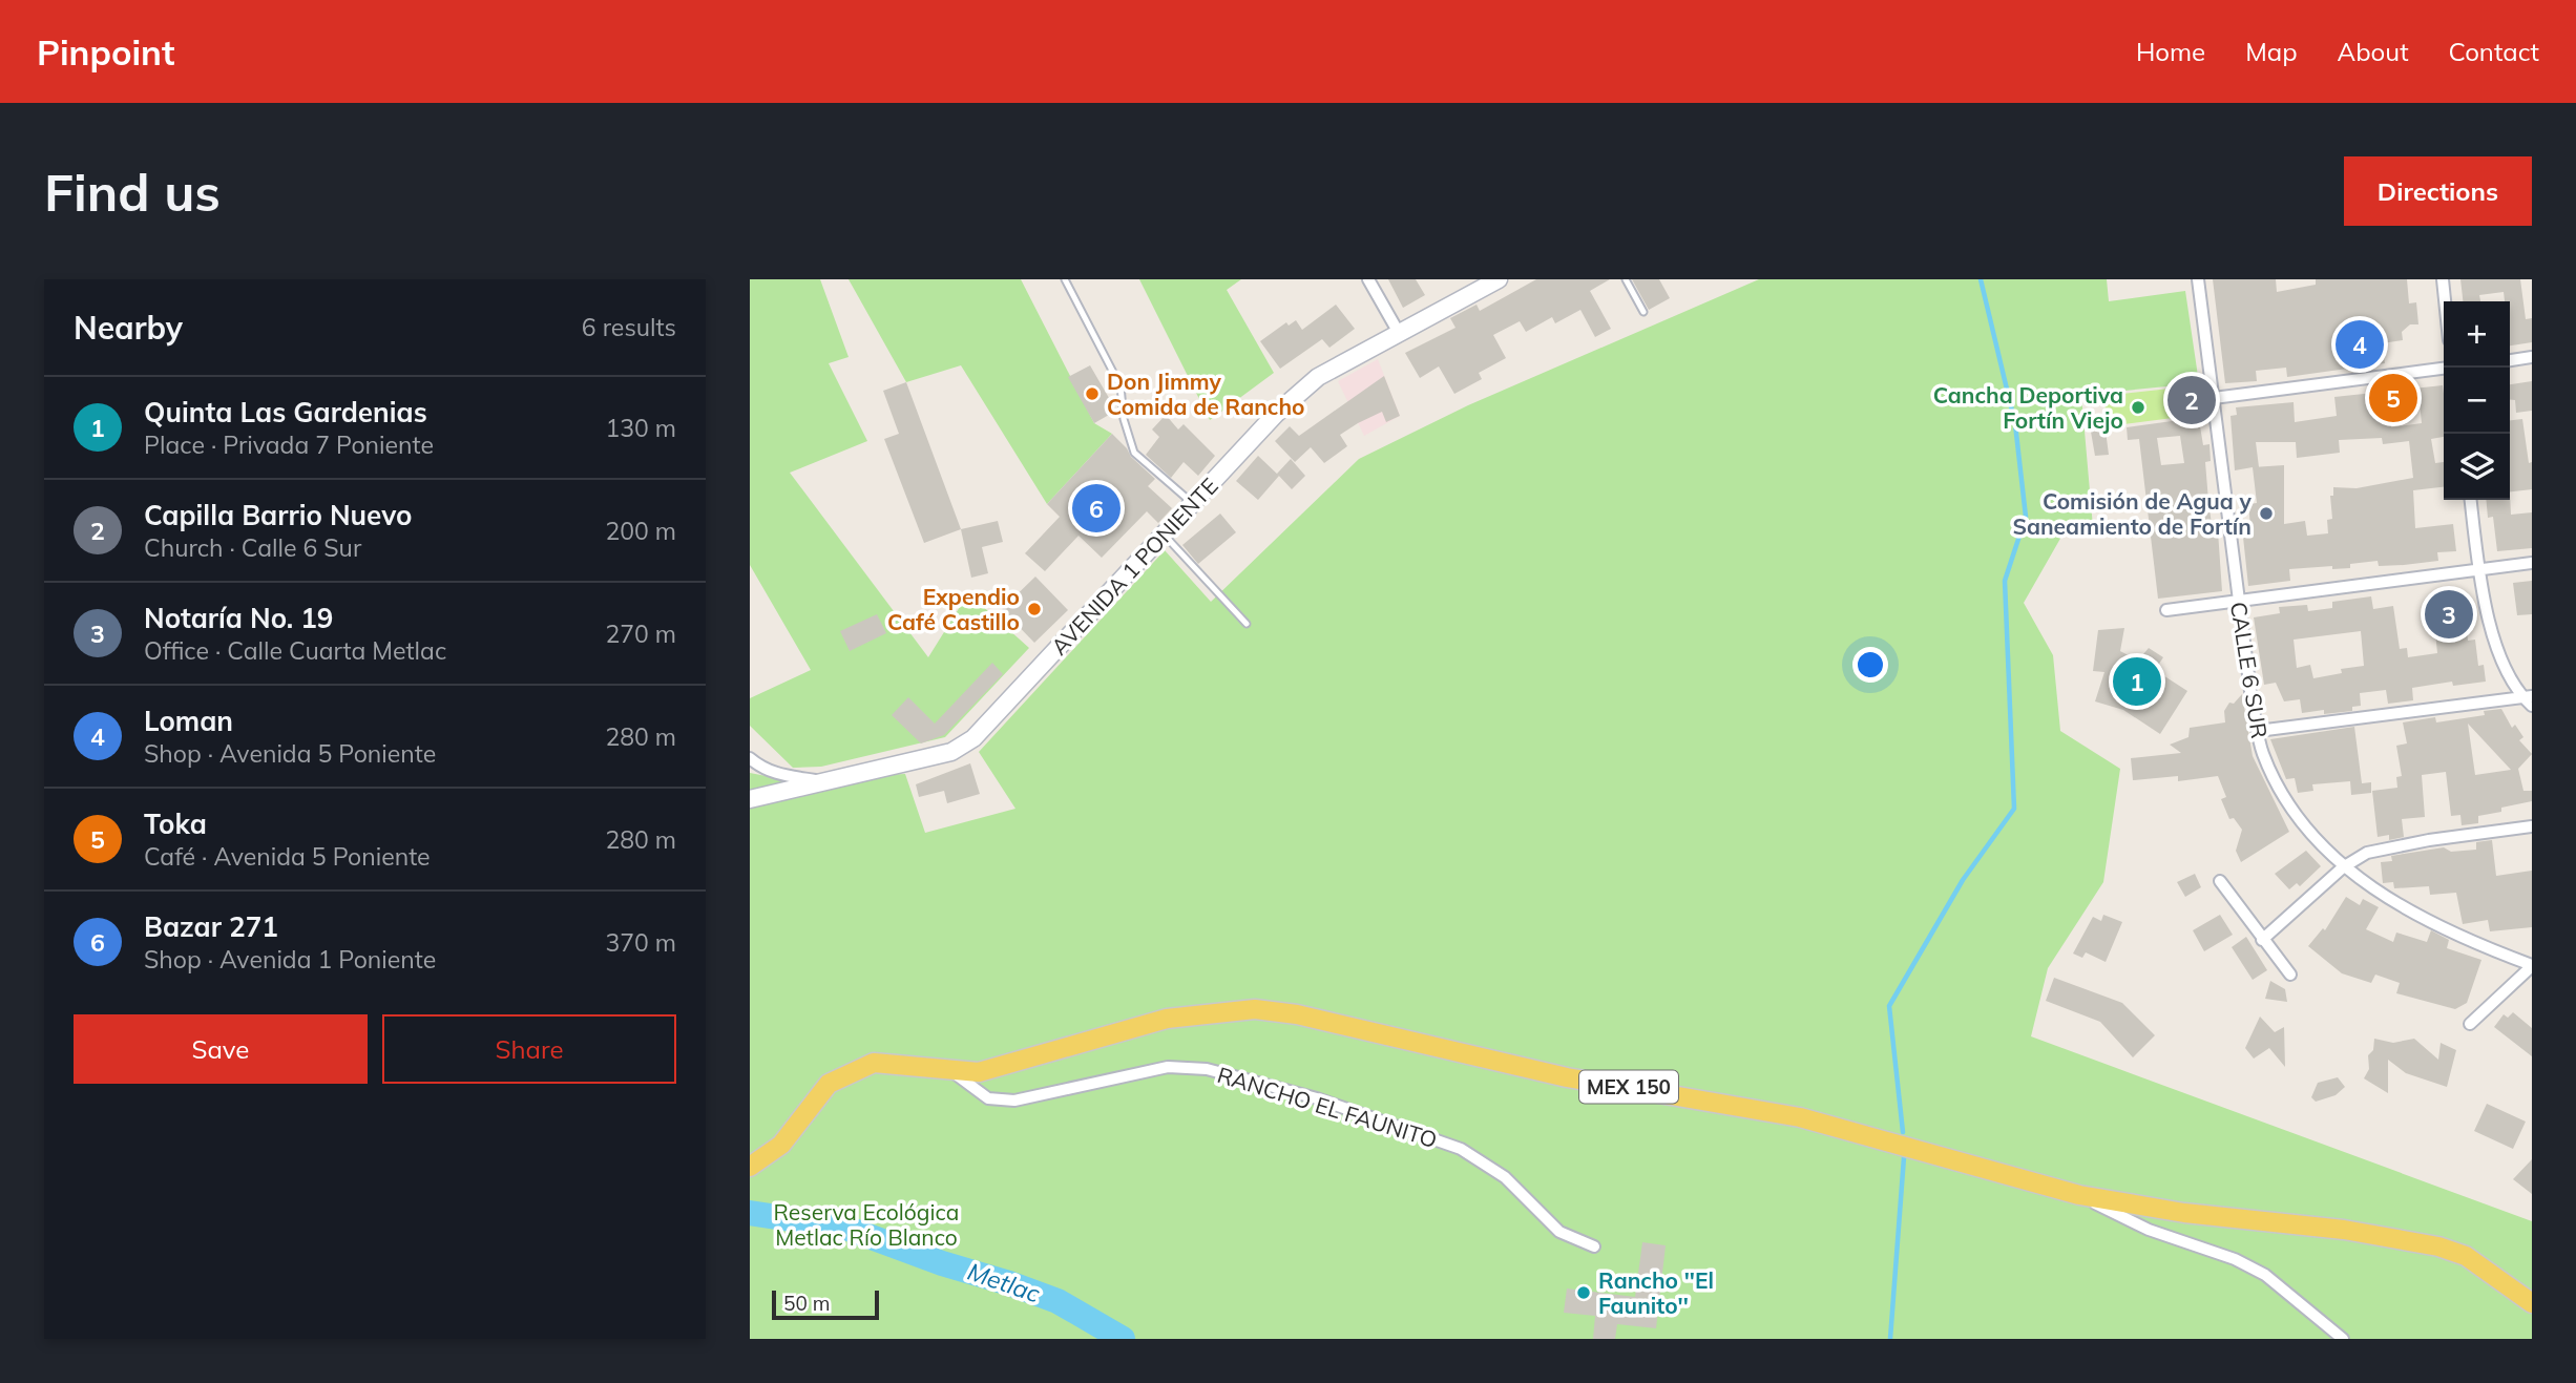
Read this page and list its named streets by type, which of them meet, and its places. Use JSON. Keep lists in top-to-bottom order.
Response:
{
  "streets": {
    "main road": ["MEX 150"],
    "street": ["AVENIDA 1 PONIENTE", "CALLE 6 SUR", "RANCHO EL FAUNITO"]
  },
  "crossings": [
    ["MEX 150", "RANCHO EL FAUNITO"]
  ],
  "water": ["Metlac"],
  "parks": ["Reserva Ecológica Metlac Río Blanco"],
  "places": [
    "Don Jimmy Comida de Rancho",
    "Cancha Deportiva Fortín Viejo",
    "Comisión de Agua y Saneamiento de Fortín",
    "Expendio Café Castillo",
    "Rancho ''El Faunito''"
  ],
  "scale_bar": "50 m",
  "page": {
    "header": "Pinpoint",
    "nav": [
      "Home",
      "Map",
      "About",
      "Contact"
    ],
    "buttons": [
      "Directions",
      ["Save", "Share"]
    ],
    "title": "Find us",
    "heading": ["Nearby", "6 results"],
    "map_buttons": ["+", "−"],
    "pins": [
      "4",
      "5",
      "2",
      "6",
      "3",
      "1"
    ],
    "list": [
      {
        "mark": "1",
        "name": "Quinta Las Gardenias",
        "note": "Place · Privada 7 Poniente",
        "value": "130 m"
      },
      {
        "mark": "2",
        "name": "Capilla Barrio Nuevo",
        "note": "Church · Calle 6 Sur",
        "value": "200 m"
      },
      {
        "mark": "3",
        "name": "Notaría No. 19",
        "note": "Office · Calle Cuarta Metlac",
        "value": "270 m"
      },
      {
        "mark": "4",
        "name": "Loman",
        "note": "Shop · Avenida 5 Poniente",
        "value": "280 m"
      },
      {
        "mark": "5",
        "name": "Toka",
        "note": "Café · Avenida 5 Poniente",
        "value": "280 m"
      },
      {
        "mark": "6",
        "name": "Bazar 271",
        "note": "Shop · Avenida 1 Poniente",
        "value": "370 m"
      }
    ],
    "scale": "50 m"
  }
}
